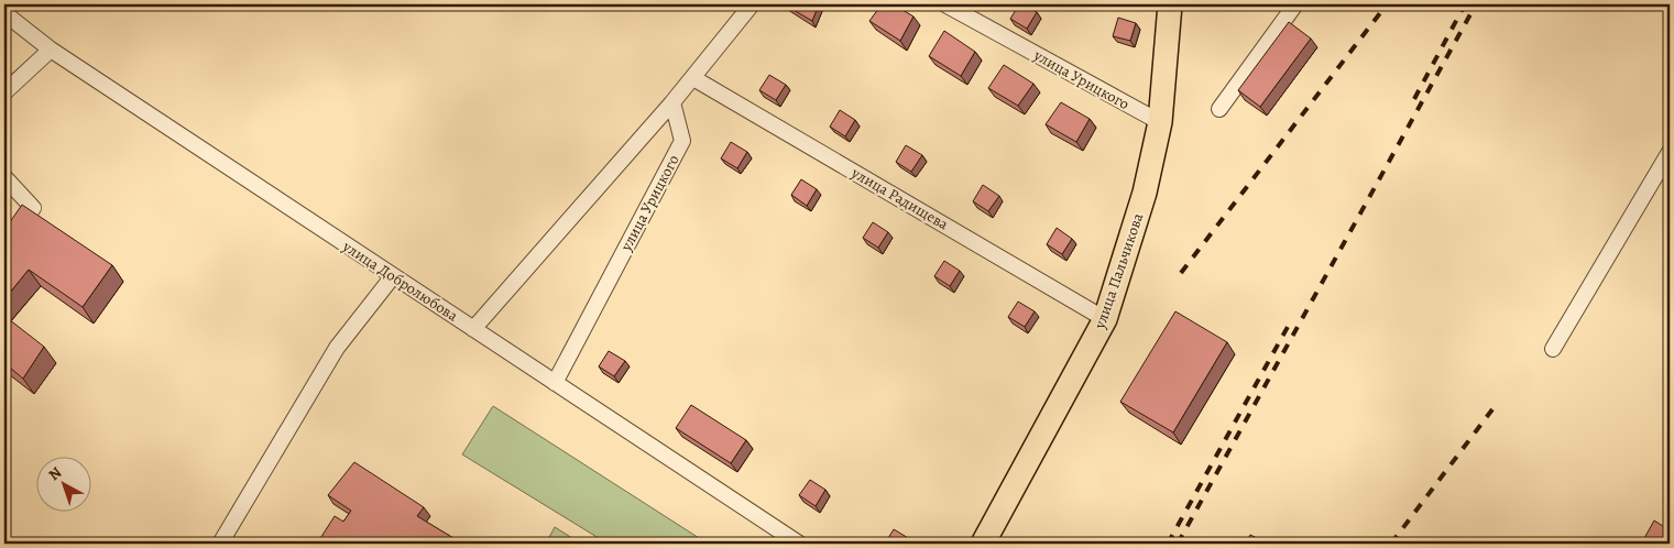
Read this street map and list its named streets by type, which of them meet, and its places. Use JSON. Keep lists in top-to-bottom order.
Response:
{
  "streets": {
    "main road": ["улица Пальчикова"],
    "street": ["улица Урицкого", "улица Радищева", "улица Добролюбова"]
  },
  "crossings": [
    ["улица Урицкого", "улица Пальчикова"],
    ["улица Урицкого", "улица Добролюбова"],
    ["улица Радищева", "улица Пальчикова"]
  ],
  "north": "top left"
}
